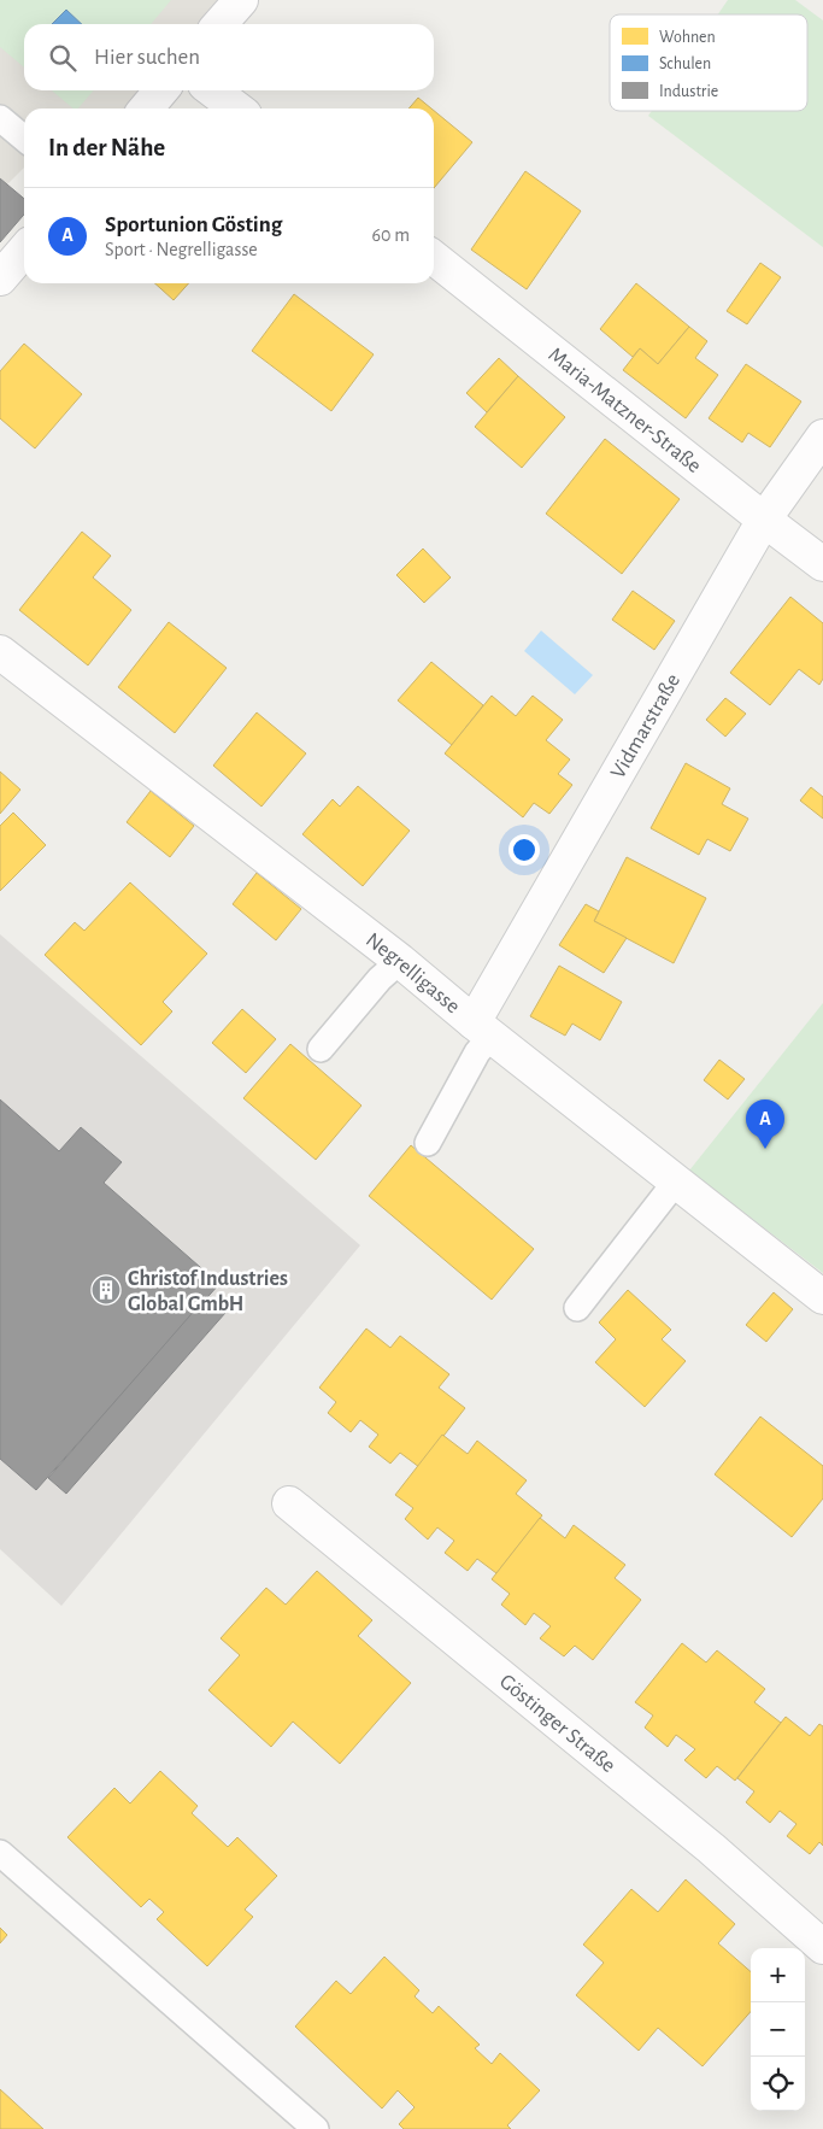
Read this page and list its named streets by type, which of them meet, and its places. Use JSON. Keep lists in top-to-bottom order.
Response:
{
  "streets": {
    "street": [
      "Maria-Matzner-Straße",
      "Vidmarstraße",
      "Negrelligasse",
      "Göstinger Straße"
    ]
  },
  "crossings": [
    ["Maria-Matzner-Straße", "Vidmarstraße"],
    ["Vidmarstraße", "Negrelligasse"]
  ],
  "places": {
    "building": ["Christof Industries Global GmbH"]
  },
  "legend": ["Wohnen", "Schulen", "Industrie"],
  "page": {
    "search": "Hier suchen",
    "heading": "In der Nähe",
    "list": [
      {
        "mark": "A",
        "name": "Sportunion Gösting",
        "note": "Sport · Negrelligasse",
        "value": "60 m"
      }
    ],
    "pins": "A",
    "map_buttons": ["+", "−"]
  }
}
